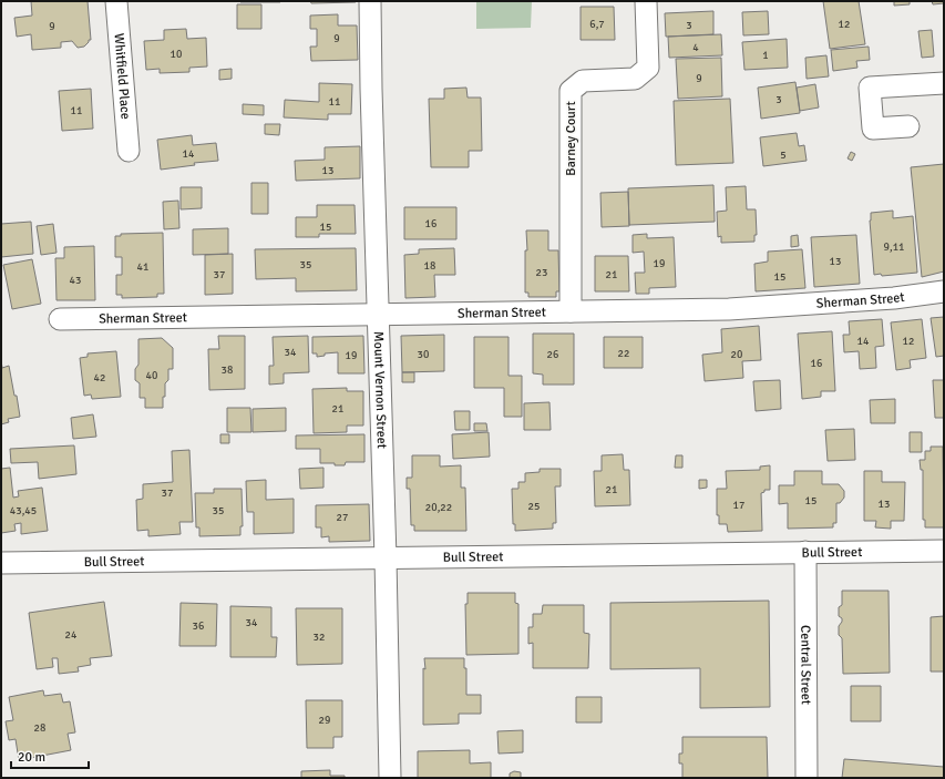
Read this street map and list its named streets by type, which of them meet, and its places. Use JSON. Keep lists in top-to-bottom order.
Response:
{
  "streets": {
    "street": [
      "Whitfield Place",
      "Barney Court",
      "Sherman Street",
      "Mount Vernon Street",
      "Bull Street",
      "Central Street"
    ]
  },
  "crossings": [
    ["Barney Court", "Sherman Street"],
    ["Sherman Street", "Mount Vernon Street"],
    ["Mount Vernon Street", "Bull Street"],
    ["Bull Street", "Central Street"]
  ],
  "house_numbers": [
    "6,7",
    "12",
    "3",
    "9",
    "9",
    "4",
    "10",
    "1",
    "9",
    "3",
    "11",
    "11",
    "14",
    "5",
    "13",
    "16",
    "15",
    "9,11",
    "13",
    "19",
    "35",
    "18",
    "41",
    "23",
    "37",
    "21",
    "15",
    "43",
    "14",
    "12",
    "34",
    "22",
    "30",
    "26",
    "20",
    "19",
    "16",
    "38",
    "40",
    "42",
    "21",
    "21",
    "37",
    "15",
    "13",
    "17",
    "25",
    "20,22",
    "43,45",
    "35",
    "27",
    "34",
    "36",
    "24",
    "32",
    "29",
    "28"
  ],
  "scale_bar": "20 m"
}
